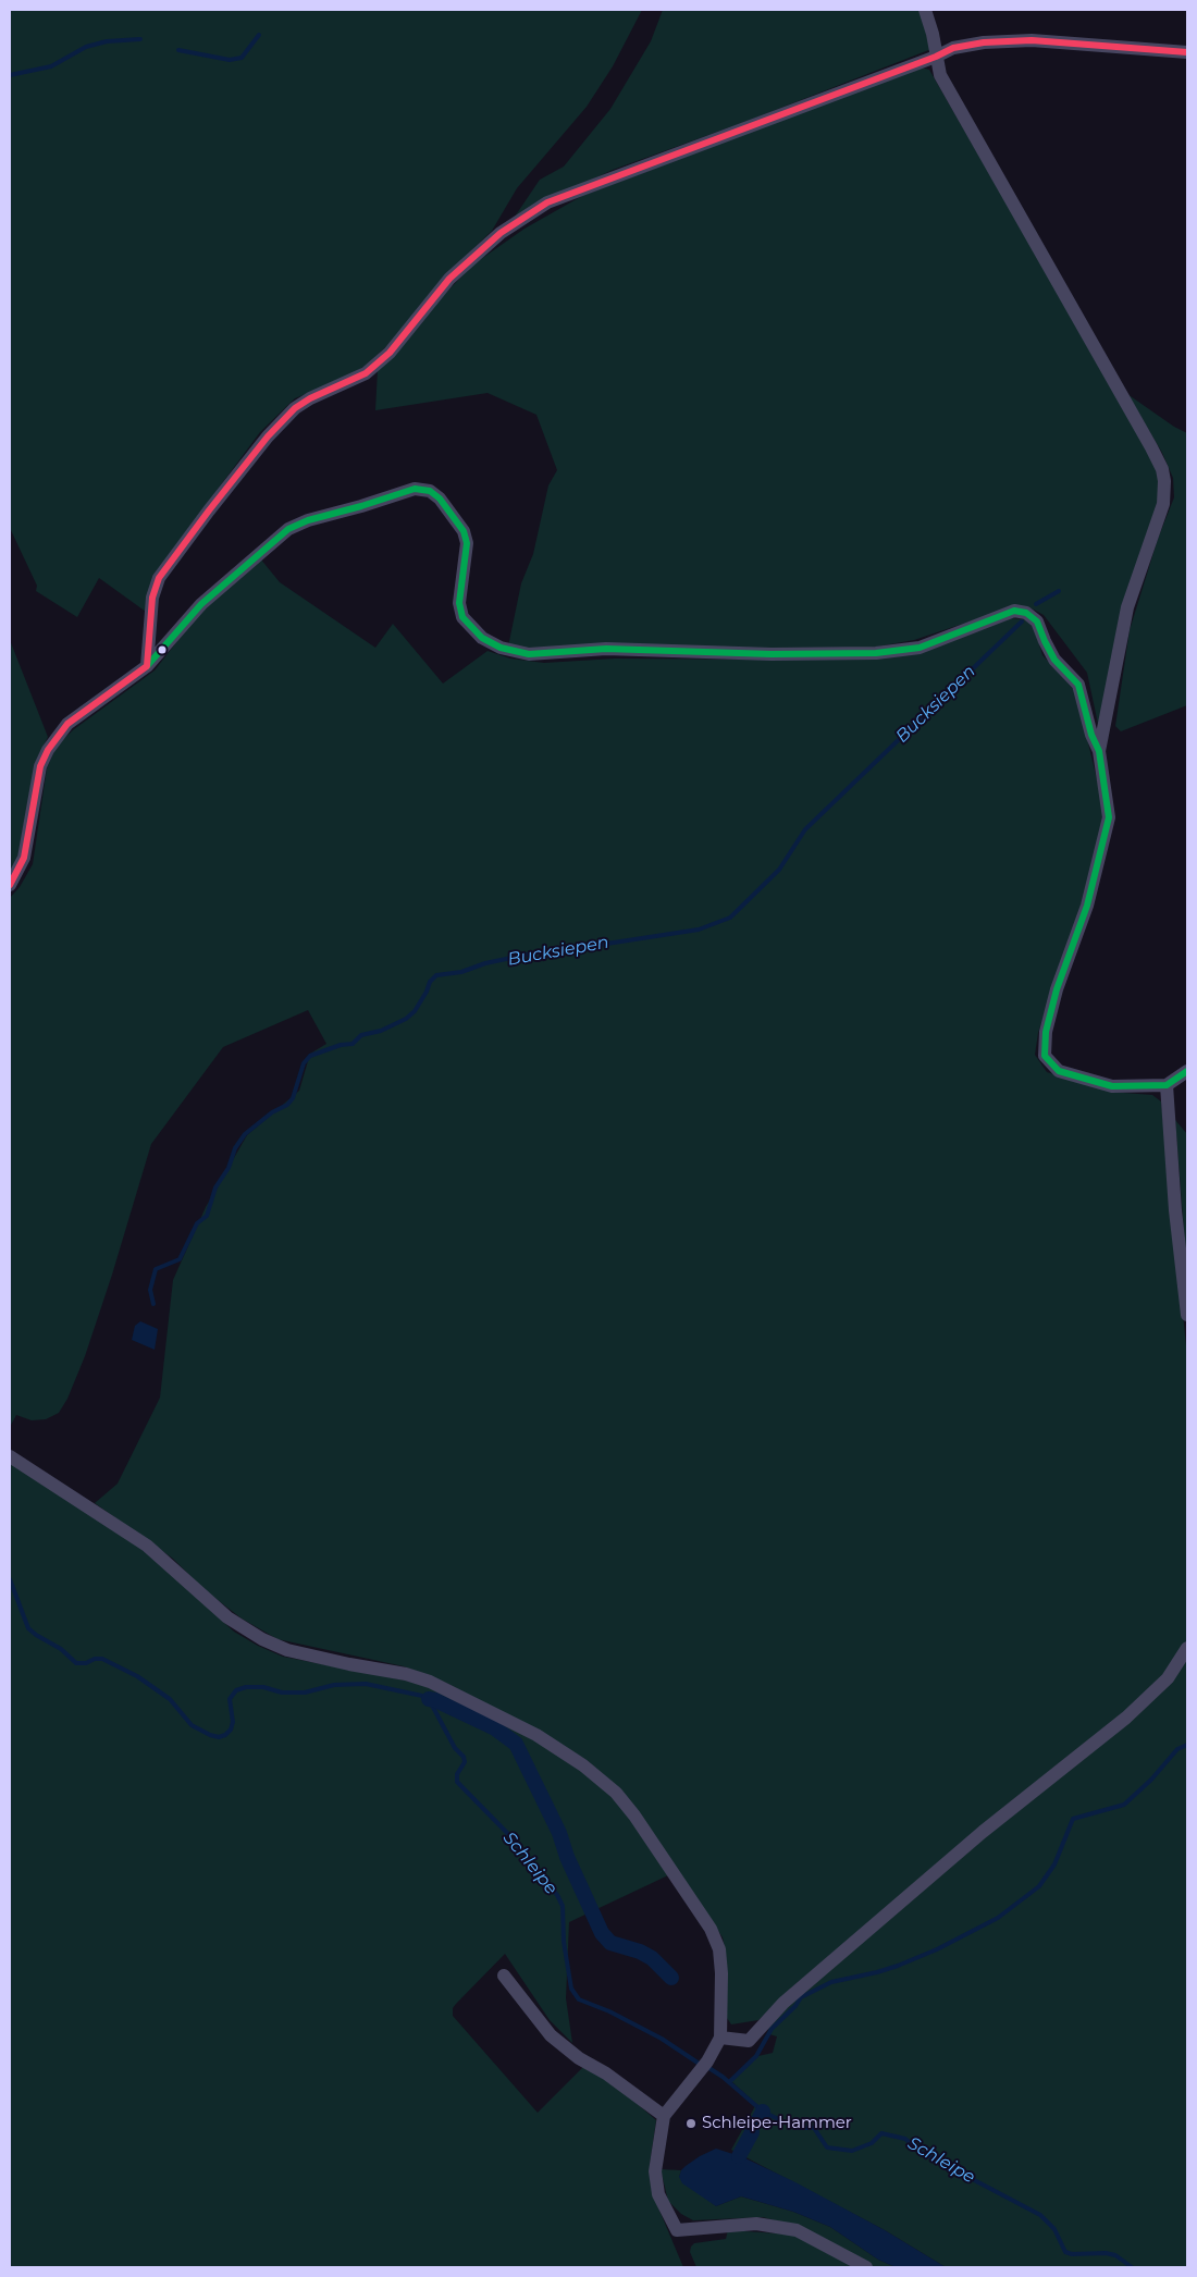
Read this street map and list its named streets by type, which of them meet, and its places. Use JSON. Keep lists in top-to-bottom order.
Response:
{
  "water": ["Bucksiepen", "Schleipe"],
  "places": ["Schleipe-Hammer"]
}
